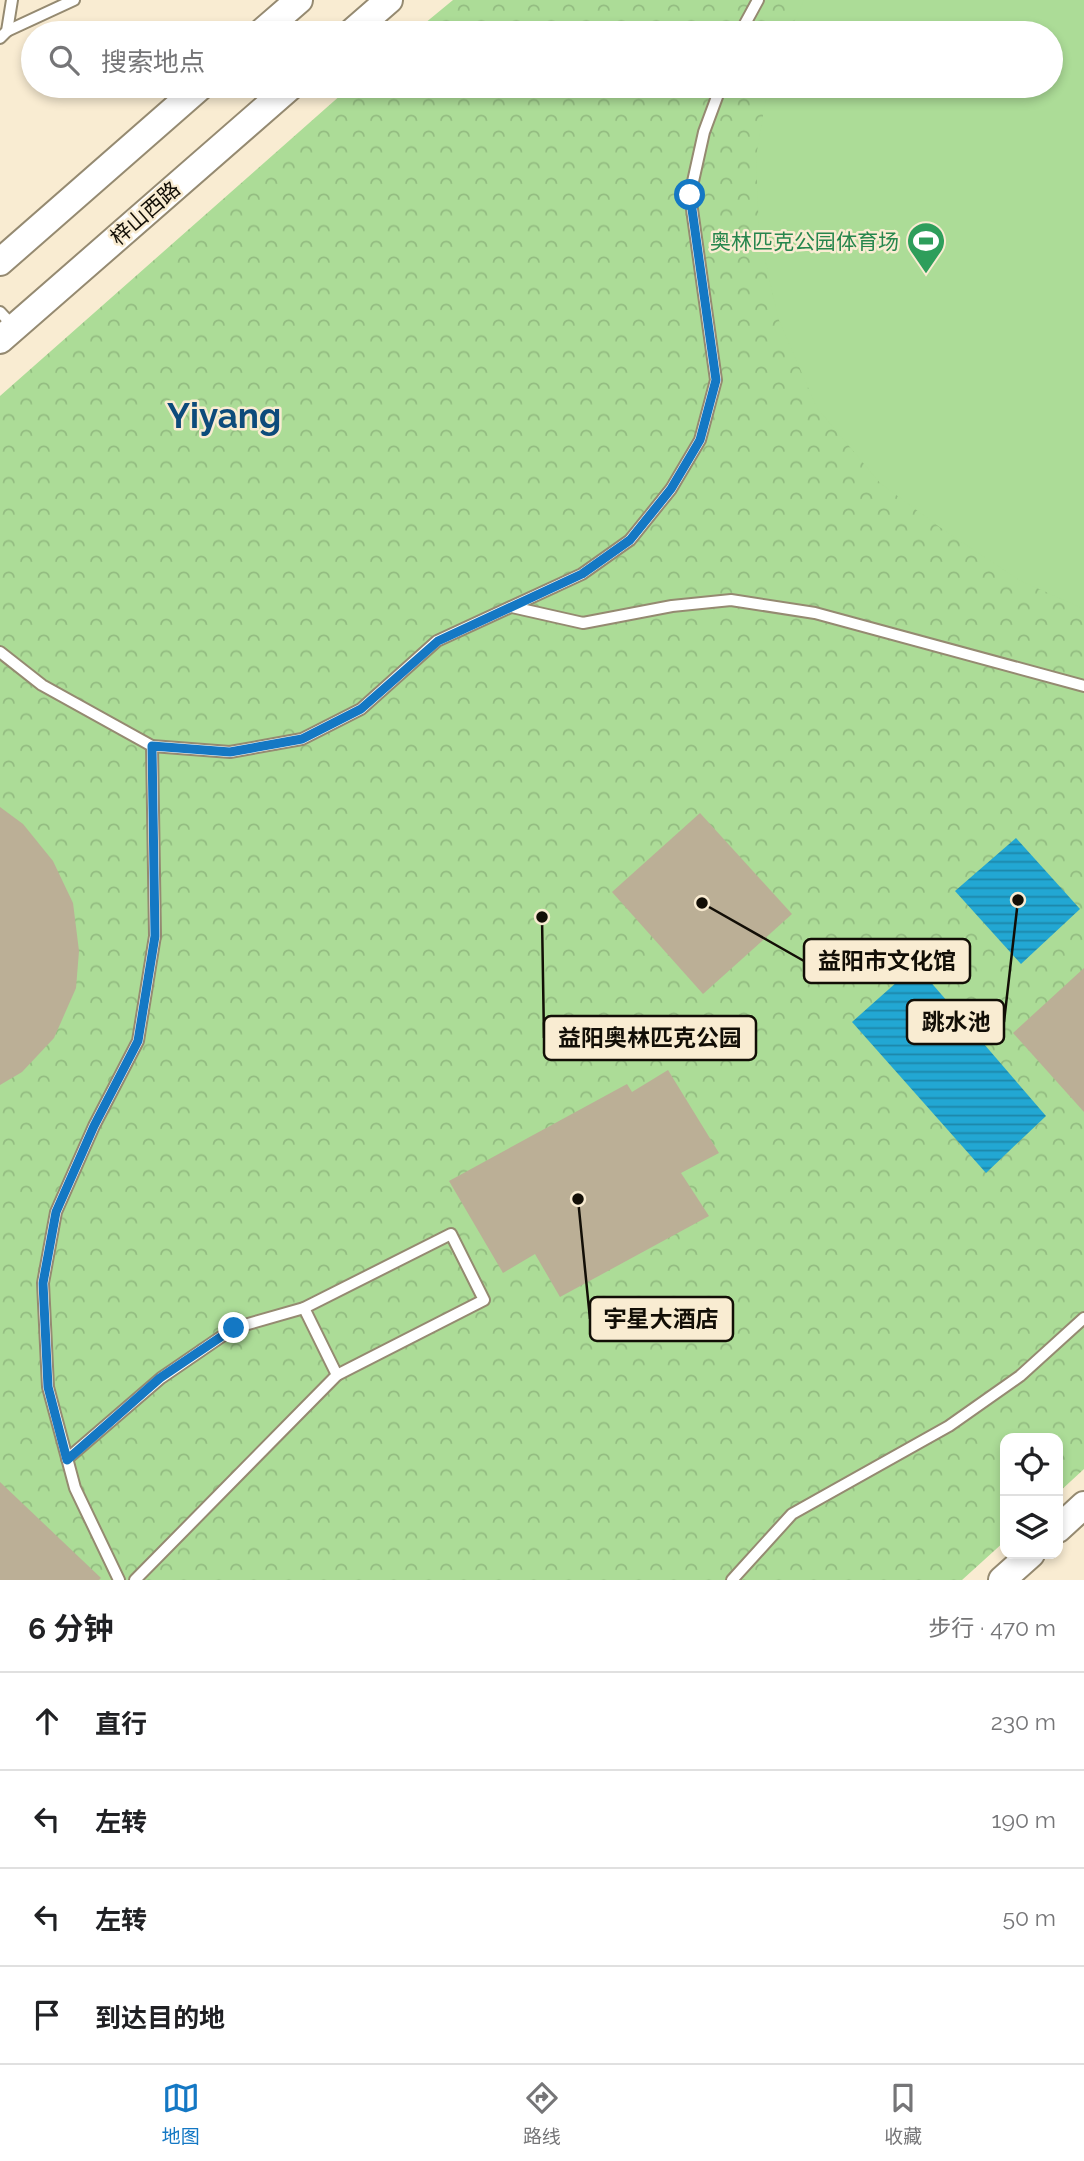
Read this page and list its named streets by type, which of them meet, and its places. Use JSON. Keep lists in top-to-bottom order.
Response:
{
  "streets": {
    "street": ["梓山西路"]
  },
  "districts": ["Yiyang"],
  "places": {
    "sports": ["奥林匹克公园体育场"],
    "other": [
      "跳水池",
      "益阳市文化馆",
      "益阳奥林匹克公园",
      "宇星大酒店"
    ]
  },
  "page": {
    "search": "搜索地点",
    "heading": ["6 分钟", "步行 · 470 m"],
    "list": [
      ["直行", "230 m"],
      ["左转", "190 m"],
      ["左转", "50 m"],
      "到达目的地"
    ],
    "nav": ["地图", "路线", "收藏"]
  }
}
